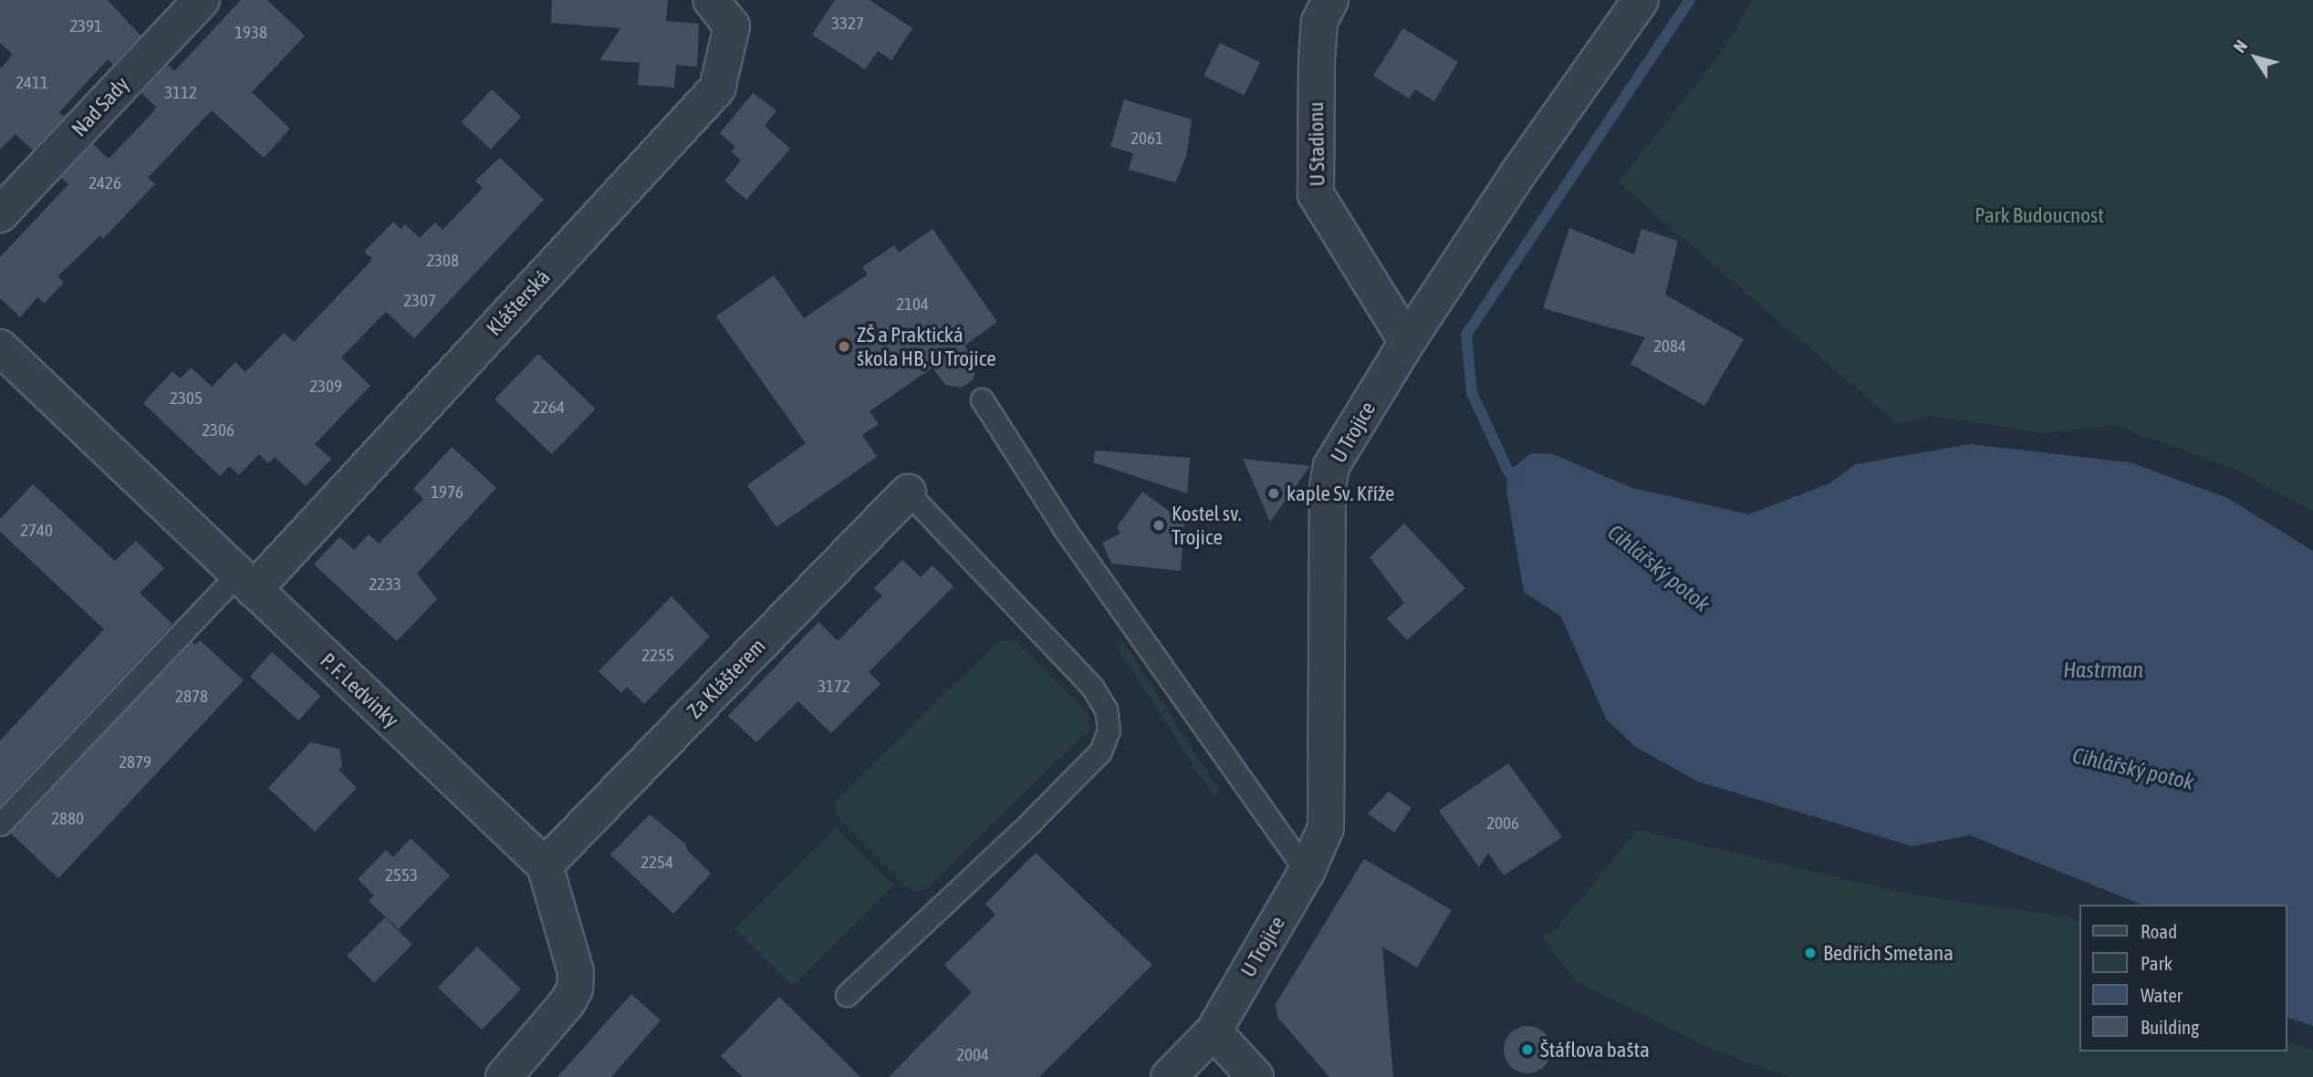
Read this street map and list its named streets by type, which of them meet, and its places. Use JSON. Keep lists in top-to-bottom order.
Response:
{
  "streets": {
    "street": [
      "Nad Sady",
      "U Stadionu",
      "Klášterská",
      "U Trojice",
      "Za Klášterem",
      "P. F. Ledvinky"
    ]
  },
  "crossings": [
    ["U Stadionu", "U Trojice"],
    ["Klášterská", "P. F. Ledvinky"],
    ["Za Klášterem", "P. F. Ledvinky"]
  ],
  "water": ["Cihlářský potok", "Hastrman"],
  "parks": ["Park Budoucnost"],
  "places": [
    "ZŠ a Praktická škola HB, U Trojice",
    "kaple Sv. Kříže",
    "Kostel sv. Trojice",
    "Bedřich Smetana",
    "Štáflova bašta"
  ],
  "house_numbers": [
    "3327",
    "2391",
    "1938",
    "2411",
    "3112",
    "2061",
    "2426",
    "2308",
    "2307",
    "2104",
    "2084",
    "2309",
    "2305",
    "2264",
    "2306",
    "1976",
    "2740",
    "2233",
    "2255",
    "3172",
    "2878",
    "2879",
    "2880",
    "2006",
    "2254",
    "2553",
    "2004"
  ],
  "legend": [
    "Road",
    "Park",
    "Water",
    "Building"
  ],
  "north": "top left"
}
